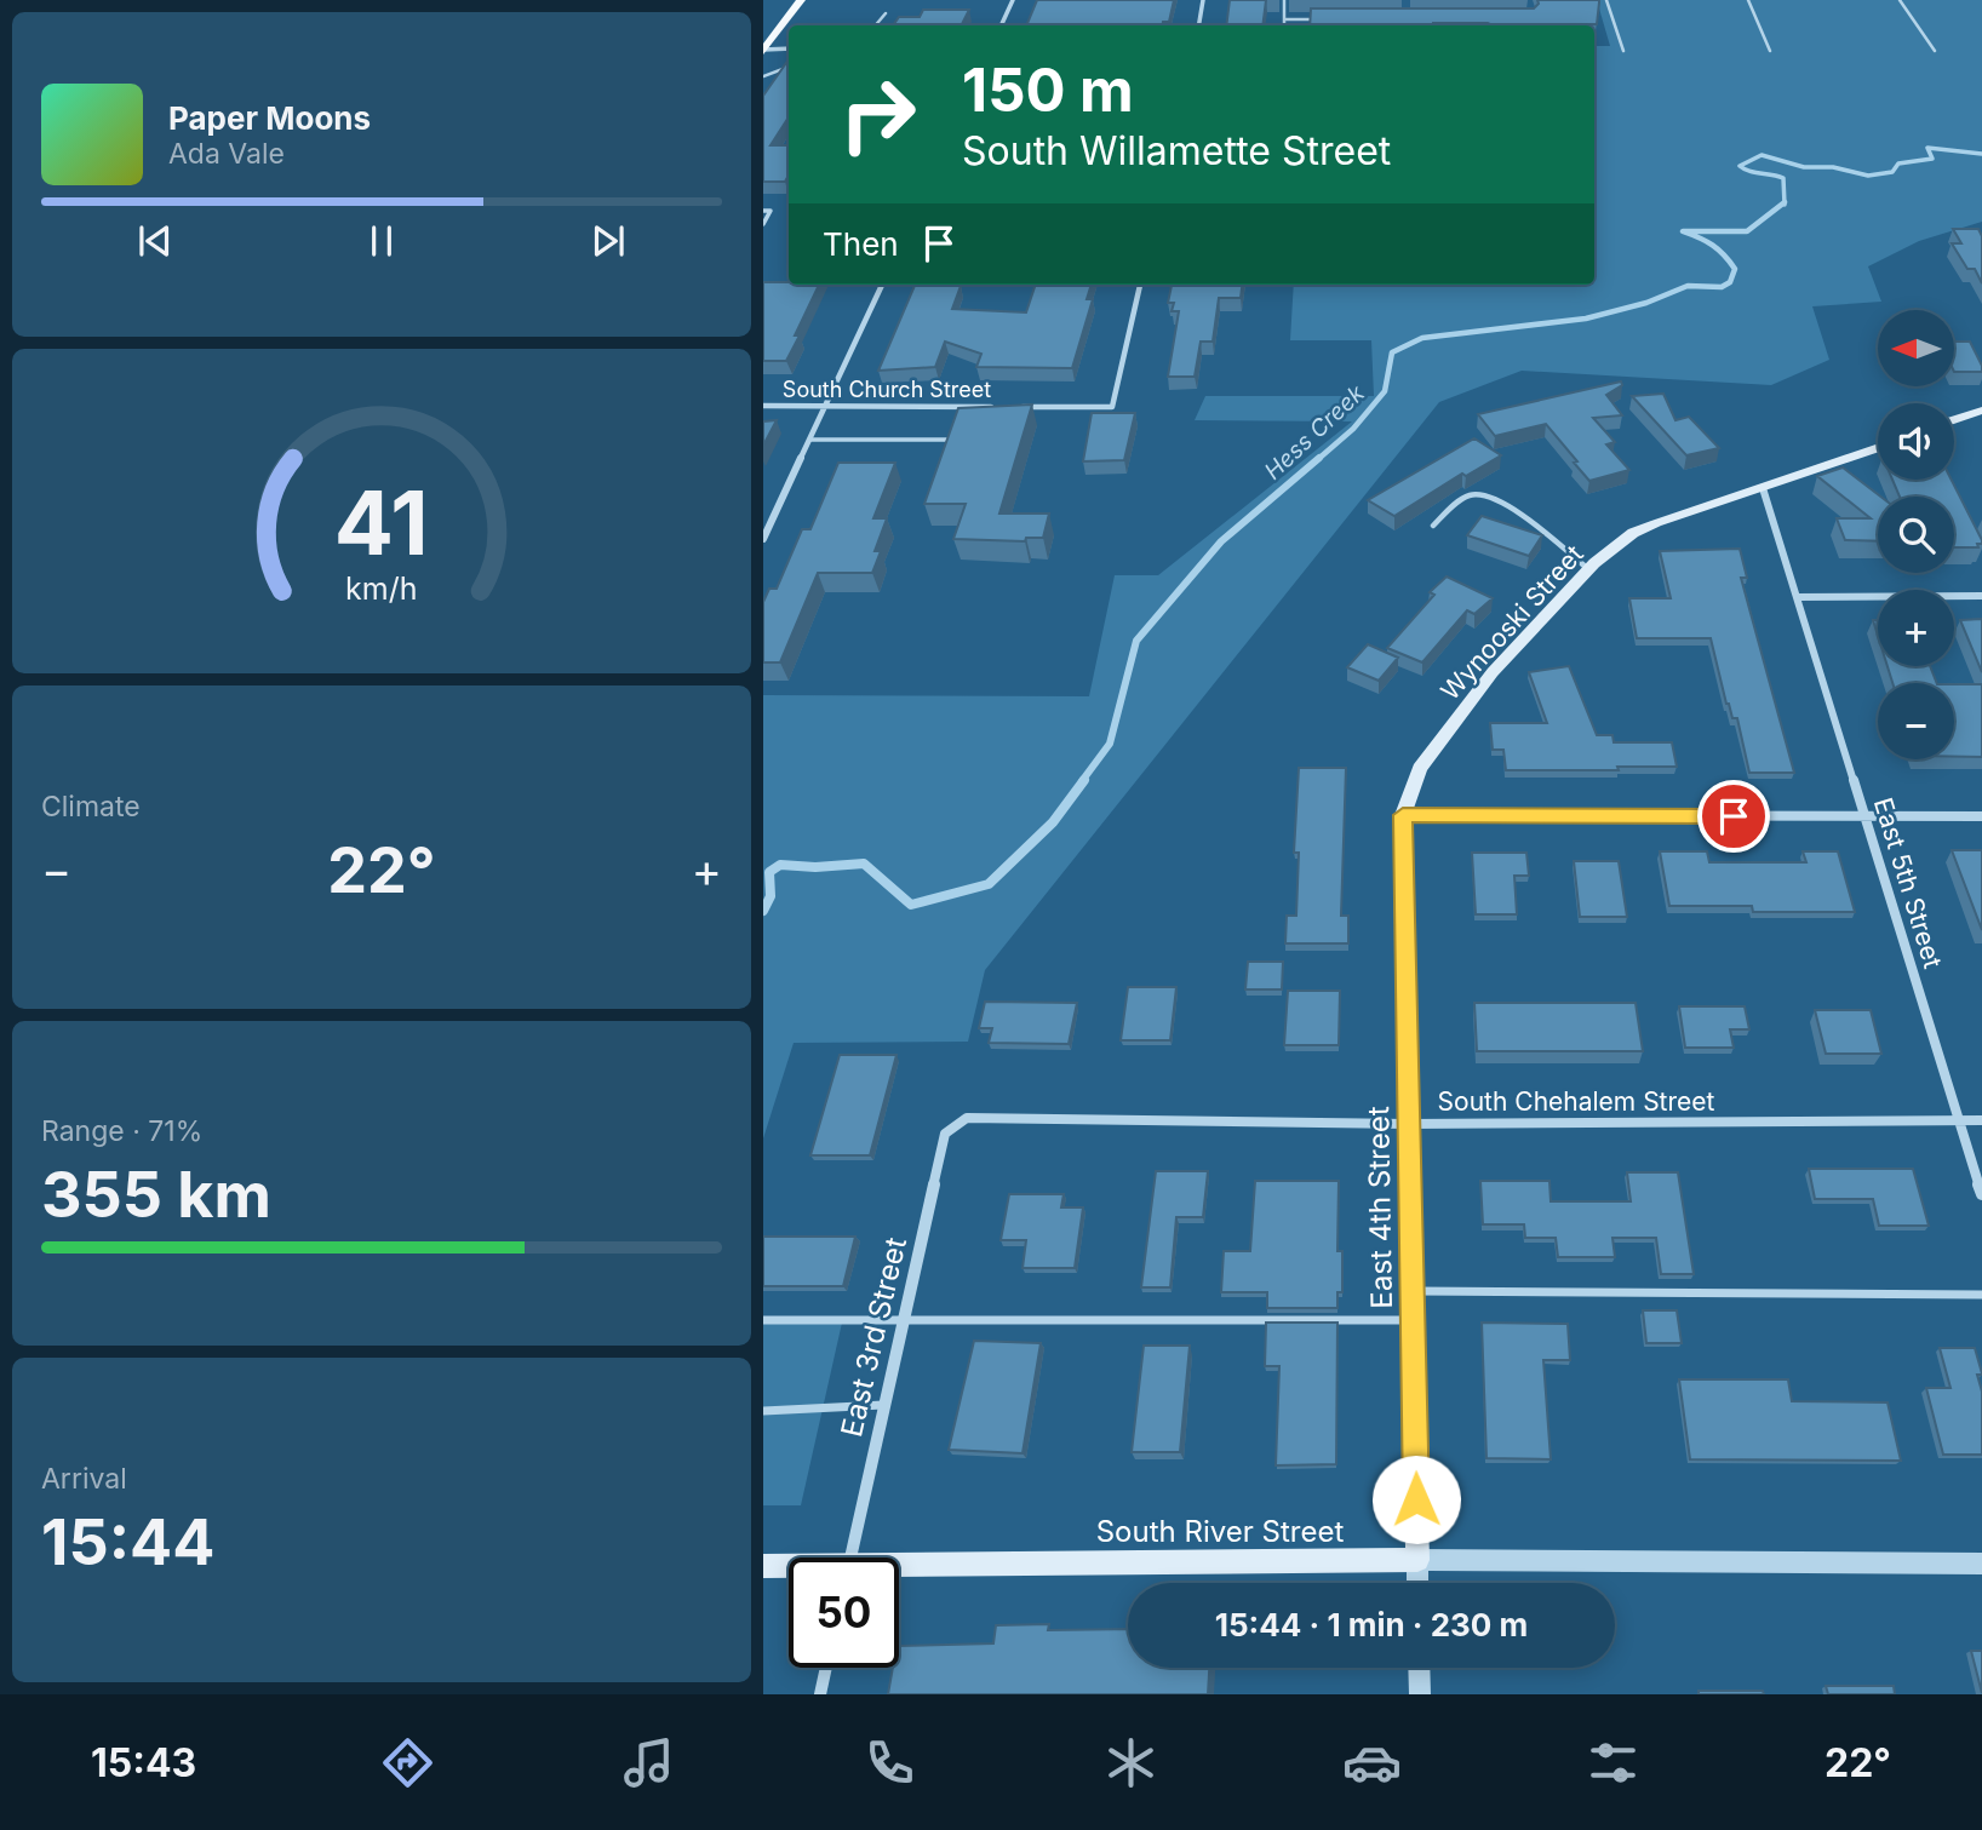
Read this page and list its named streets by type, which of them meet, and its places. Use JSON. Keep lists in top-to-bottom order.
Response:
{
  "streets": {
    "main road": ["Wynooski Street", "East 4th Street", "South River Street"],
    "street": [
      "South Church Street",
      "East 5th Street",
      "South Chehalem Street",
      "East 3rd Street"
    ]
  },
  "crossings": [
    ["Wynooski Street", "East 5th Street"],
    ["Wynooski Street", "East 4th Street"],
    ["East 5th Street", "South Chehalem Street"],
    ["South Chehalem Street", "East 4th Street"],
    ["South Chehalem Street", "East 3rd Street"],
    ["East 4th Street", "South River Street"]
  ],
  "water": ["Hess Creek"],
  "north": "left",
  "page": {
    "turn": ["150 m", "South Willamette Street"],
    "song": ["Paper Moons", "Ada Vale"],
    "then": "Then",
    "map_buttons": ["+", "−"],
    "tile": [
      "Climate",
      ["Range · 71%", "355 km"],
      ["Arrival", "15:44"]
    ],
    "heat": ["−", "22°", "+"],
    "limit": "50",
    "trip": "15:44 · 1 min · 230 m",
    "tabs": ["15:43", "22°"],
    "gauge": ["41", "km/h"]
  }
}
